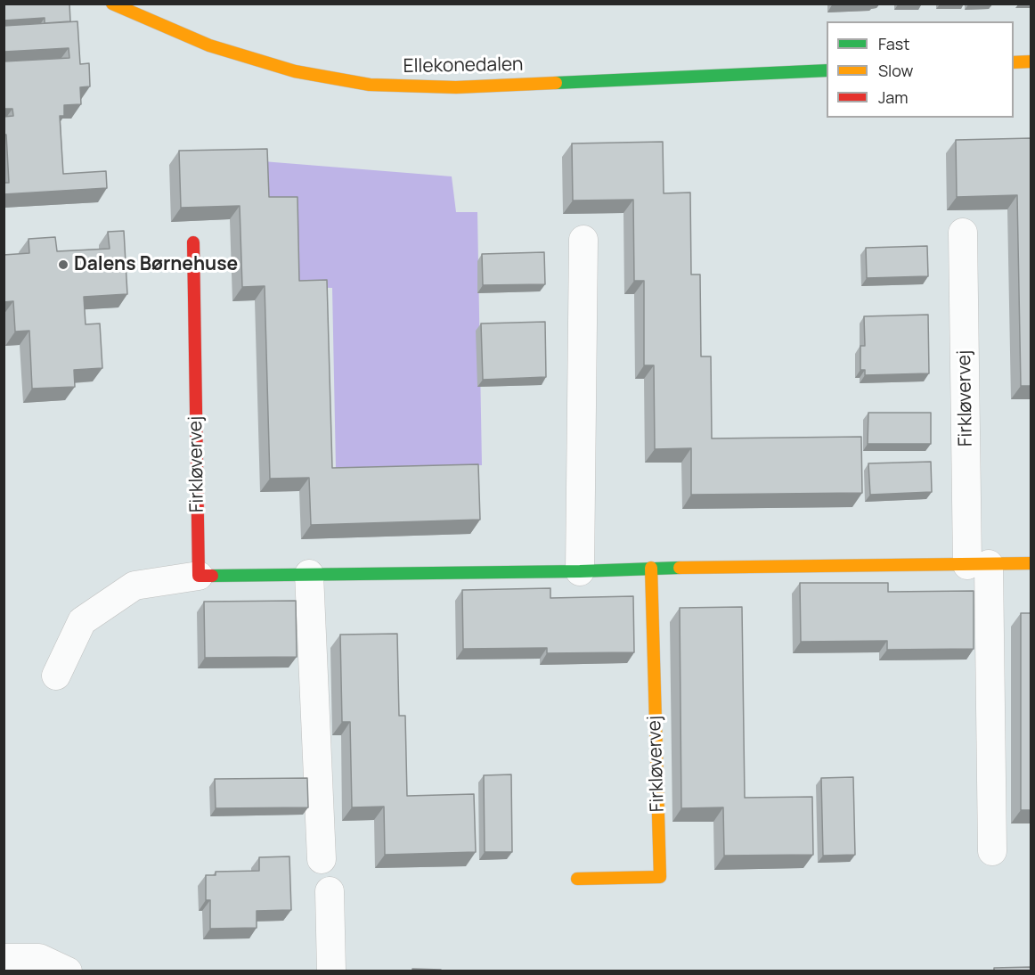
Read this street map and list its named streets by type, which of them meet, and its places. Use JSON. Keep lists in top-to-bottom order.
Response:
{
  "streets": {
    "street": ["Ellekonedalen", "Firkløvervej"]
  },
  "places": ["Dalens Børnehuse"],
  "legend": ["Fast", "Slow", "Jam"]
}
